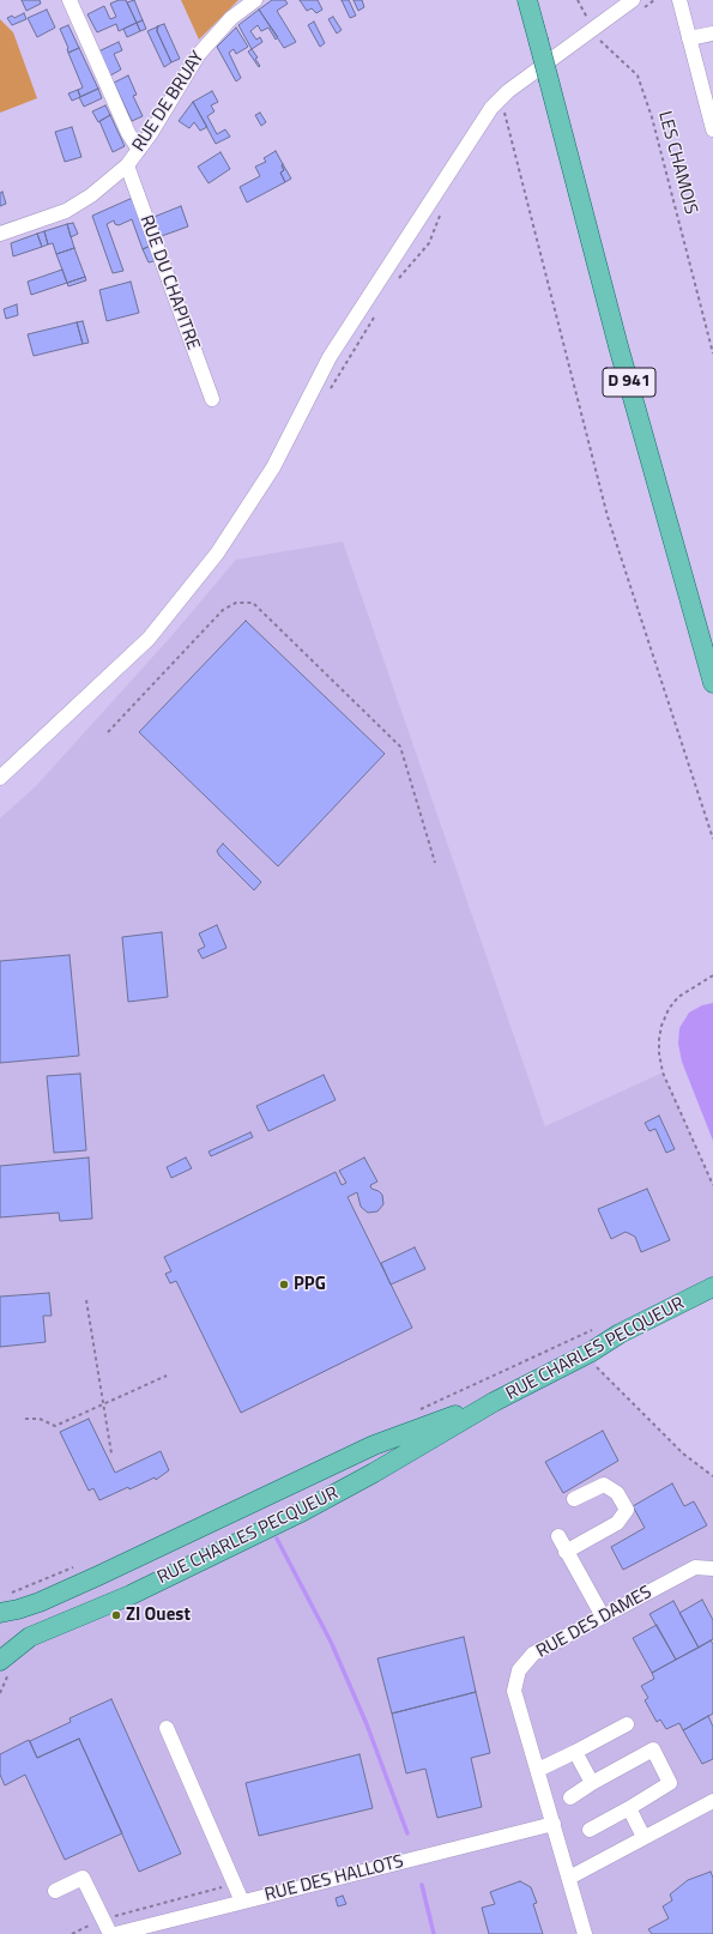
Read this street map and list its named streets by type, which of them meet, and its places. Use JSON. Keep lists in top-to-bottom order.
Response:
{
  "streets": {
    "main road": ["D 941", "RUE CHARLES PECQUEUR"],
    "street": [
      "RUE DE BRUAY",
      "RUE DU CHAPITRE",
      "RUE DES DAMES",
      "RUE DES HALLOTS"
    ],
    "path": ["LES CHAMOIS"]
  },
  "crossings": [
    ["RUE DE BRUAY", "RUE DU CHAPITRE"],
    ["RUE DES DAMES", "RUE DES HALLOTS"]
  ],
  "places": ["PPG", "ZI Ouest"]
}
